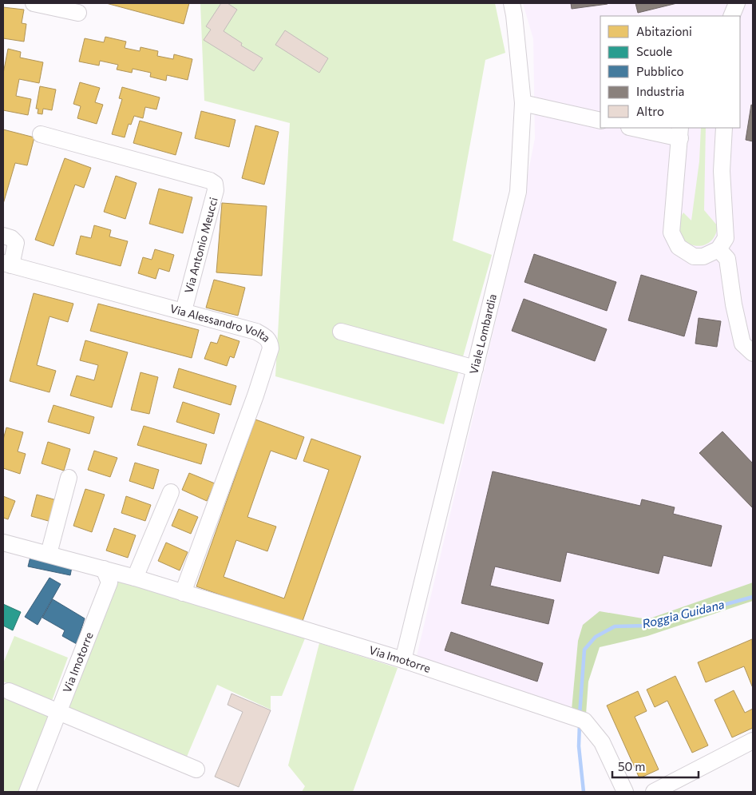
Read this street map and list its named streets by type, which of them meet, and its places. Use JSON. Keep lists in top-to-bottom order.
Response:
{
  "streets": {
    "street": [
      "Via Antonio Meucci",
      "Via Alessandro Volta",
      "Viale Lombardia",
      "Via Imotorre"
    ]
  },
  "crossings": [
    ["Via Antonio Meucci", "Via Alessandro Volta"],
    ["Via Alessandro Volta", "Via Imotorre"],
    ["Viale Lombardia", "Via Imotorre"]
  ],
  "water": ["Roggia Guidana"],
  "legend": [
    "Abitazioni",
    "Scuole",
    "Pubblico",
    "Industria",
    "Altro"
  ],
  "scale_bar": "50 m"
}
